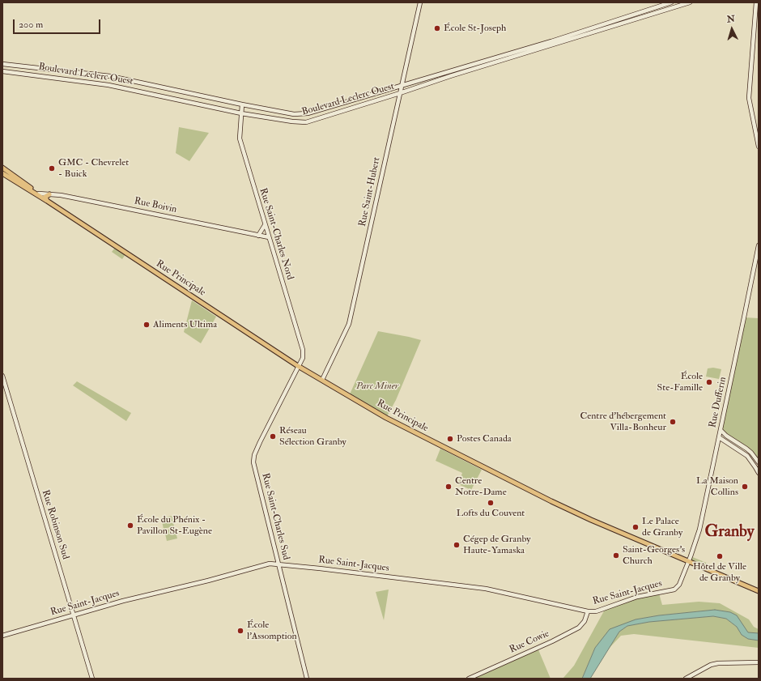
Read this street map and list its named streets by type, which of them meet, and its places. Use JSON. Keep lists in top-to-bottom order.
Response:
{
  "streets": {
    "main road": ["Rue Principale"],
    "street": [
      "Boulevard Leclerc Ouest",
      "Rue Saint-Hubert",
      "Rue Boivin",
      "Rue Saint-Charles Nord",
      "Rue Dufferin",
      "Rue Saint-Charles Sud",
      "Rue Robinson Sud",
      "Rue Saint-Jacques",
      "Rue Cowie"
    ]
  },
  "crossings": [
    ["Boulevard Leclerc Ouest", "Rue Saint-Hubert"],
    ["Boulevard Leclerc Ouest", "Rue Saint-Charles Nord"],
    ["Rue Saint-Hubert", "Rue Principale"],
    ["Rue Boivin", "Rue Saint-Charles Nord"],
    ["Rue Boivin", "Rue Principale"],
    ["Rue Saint-Charles Nord", "Rue Principale"],
    ["Rue Saint-Charles Nord", "Rue Saint-Charles Sud"],
    ["Rue Principale", "Rue Dufferin"],
    ["Rue Principale", "Rue Saint-Charles Sud"],
    ["Rue Principale", "Rue Saint-Jacques"],
    ["Rue Dufferin", "Rue Saint-Jacques"],
    ["Rue Saint-Charles Sud", "Rue Saint-Jacques"],
    ["Rue Robinson Sud", "Rue Saint-Jacques"],
    ["Rue Saint-Jacques", "Rue Cowie"]
  ],
  "districts": ["Granby"],
  "parks": ["Parc Miner"],
  "places": [
    "École St-Joseph",
    "GMC - Chevrelet - Buick",
    "Aliments Ultima",
    "École Ste-Famille",
    "Centre d'hébergement Villa-Bonheur",
    "Réseau Sélection Granby",
    "Postes Canada",
    "Centre Notre-Dame",
    "La Maison Collins",
    "Lofts du Couvent",
    "École du Phénix - Pavillon St-Eugène",
    "Le Palace de Granby",
    "Cégep de Granby Haute-Yamaska",
    "Saint-Georges's Church",
    "Hôtel de Ville de Granby",
    "École l'Assomption"
  ],
  "scale_bar": "200 m",
  "north": "top"
}
